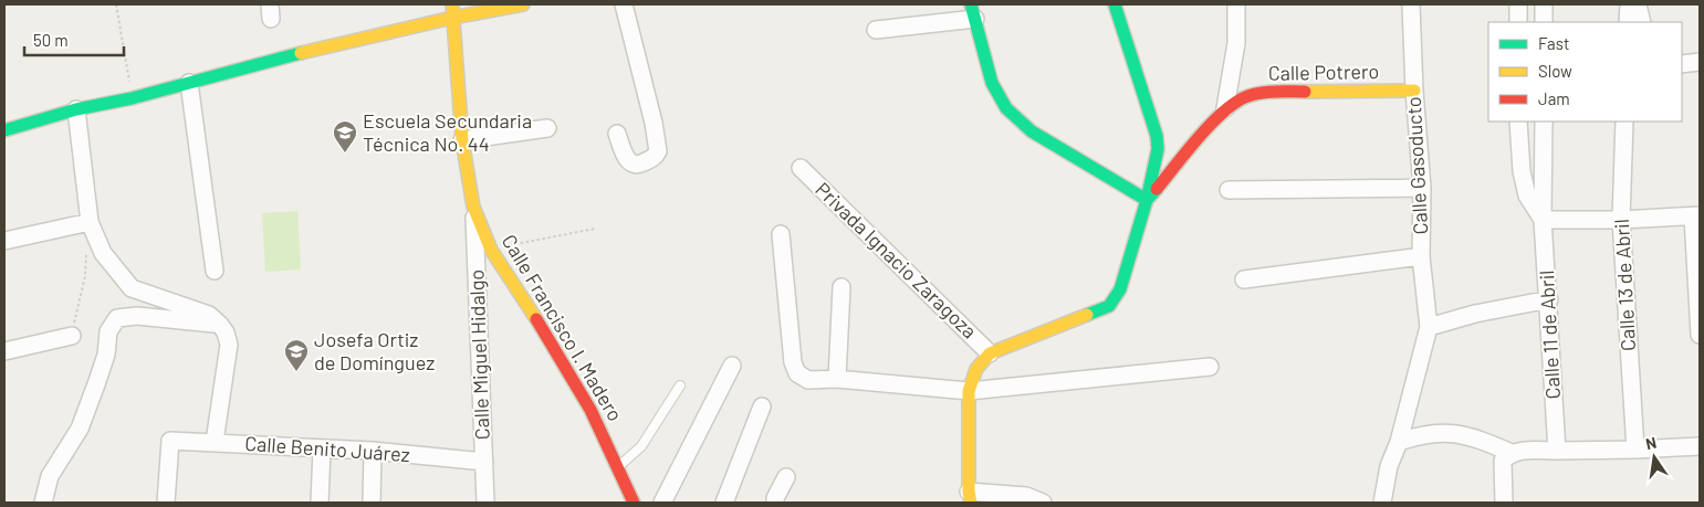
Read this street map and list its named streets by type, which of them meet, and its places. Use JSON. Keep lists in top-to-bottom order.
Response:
{
  "streets": {
    "street": [
      "Calle Potrero",
      "Calle Gasoducto",
      "Privada Ignacio Zaragoza",
      "Calle 13 de Abril",
      "Calle Francisco I. Madero",
      "Calle 11 de Abril",
      "Calle Miguel Hidalgo",
      "Calle Benito Juárez"
    ]
  },
  "crossings": [
    ["Calle Potrero", "Calle Gasoducto"],
    ["Calle Francisco I. Madero", "Calle Miguel Hidalgo"],
    ["Calle Miguel Hidalgo", "Calle Benito Juárez"]
  ],
  "places": {
    "school or university": ["Escuela Secundaria Técnica No. 44", "Josefa Ortiz de Domínguez"]
  },
  "legend": ["Fast", "Slow", "Jam"],
  "scale_bar": "50 m",
  "north": "top"
}
